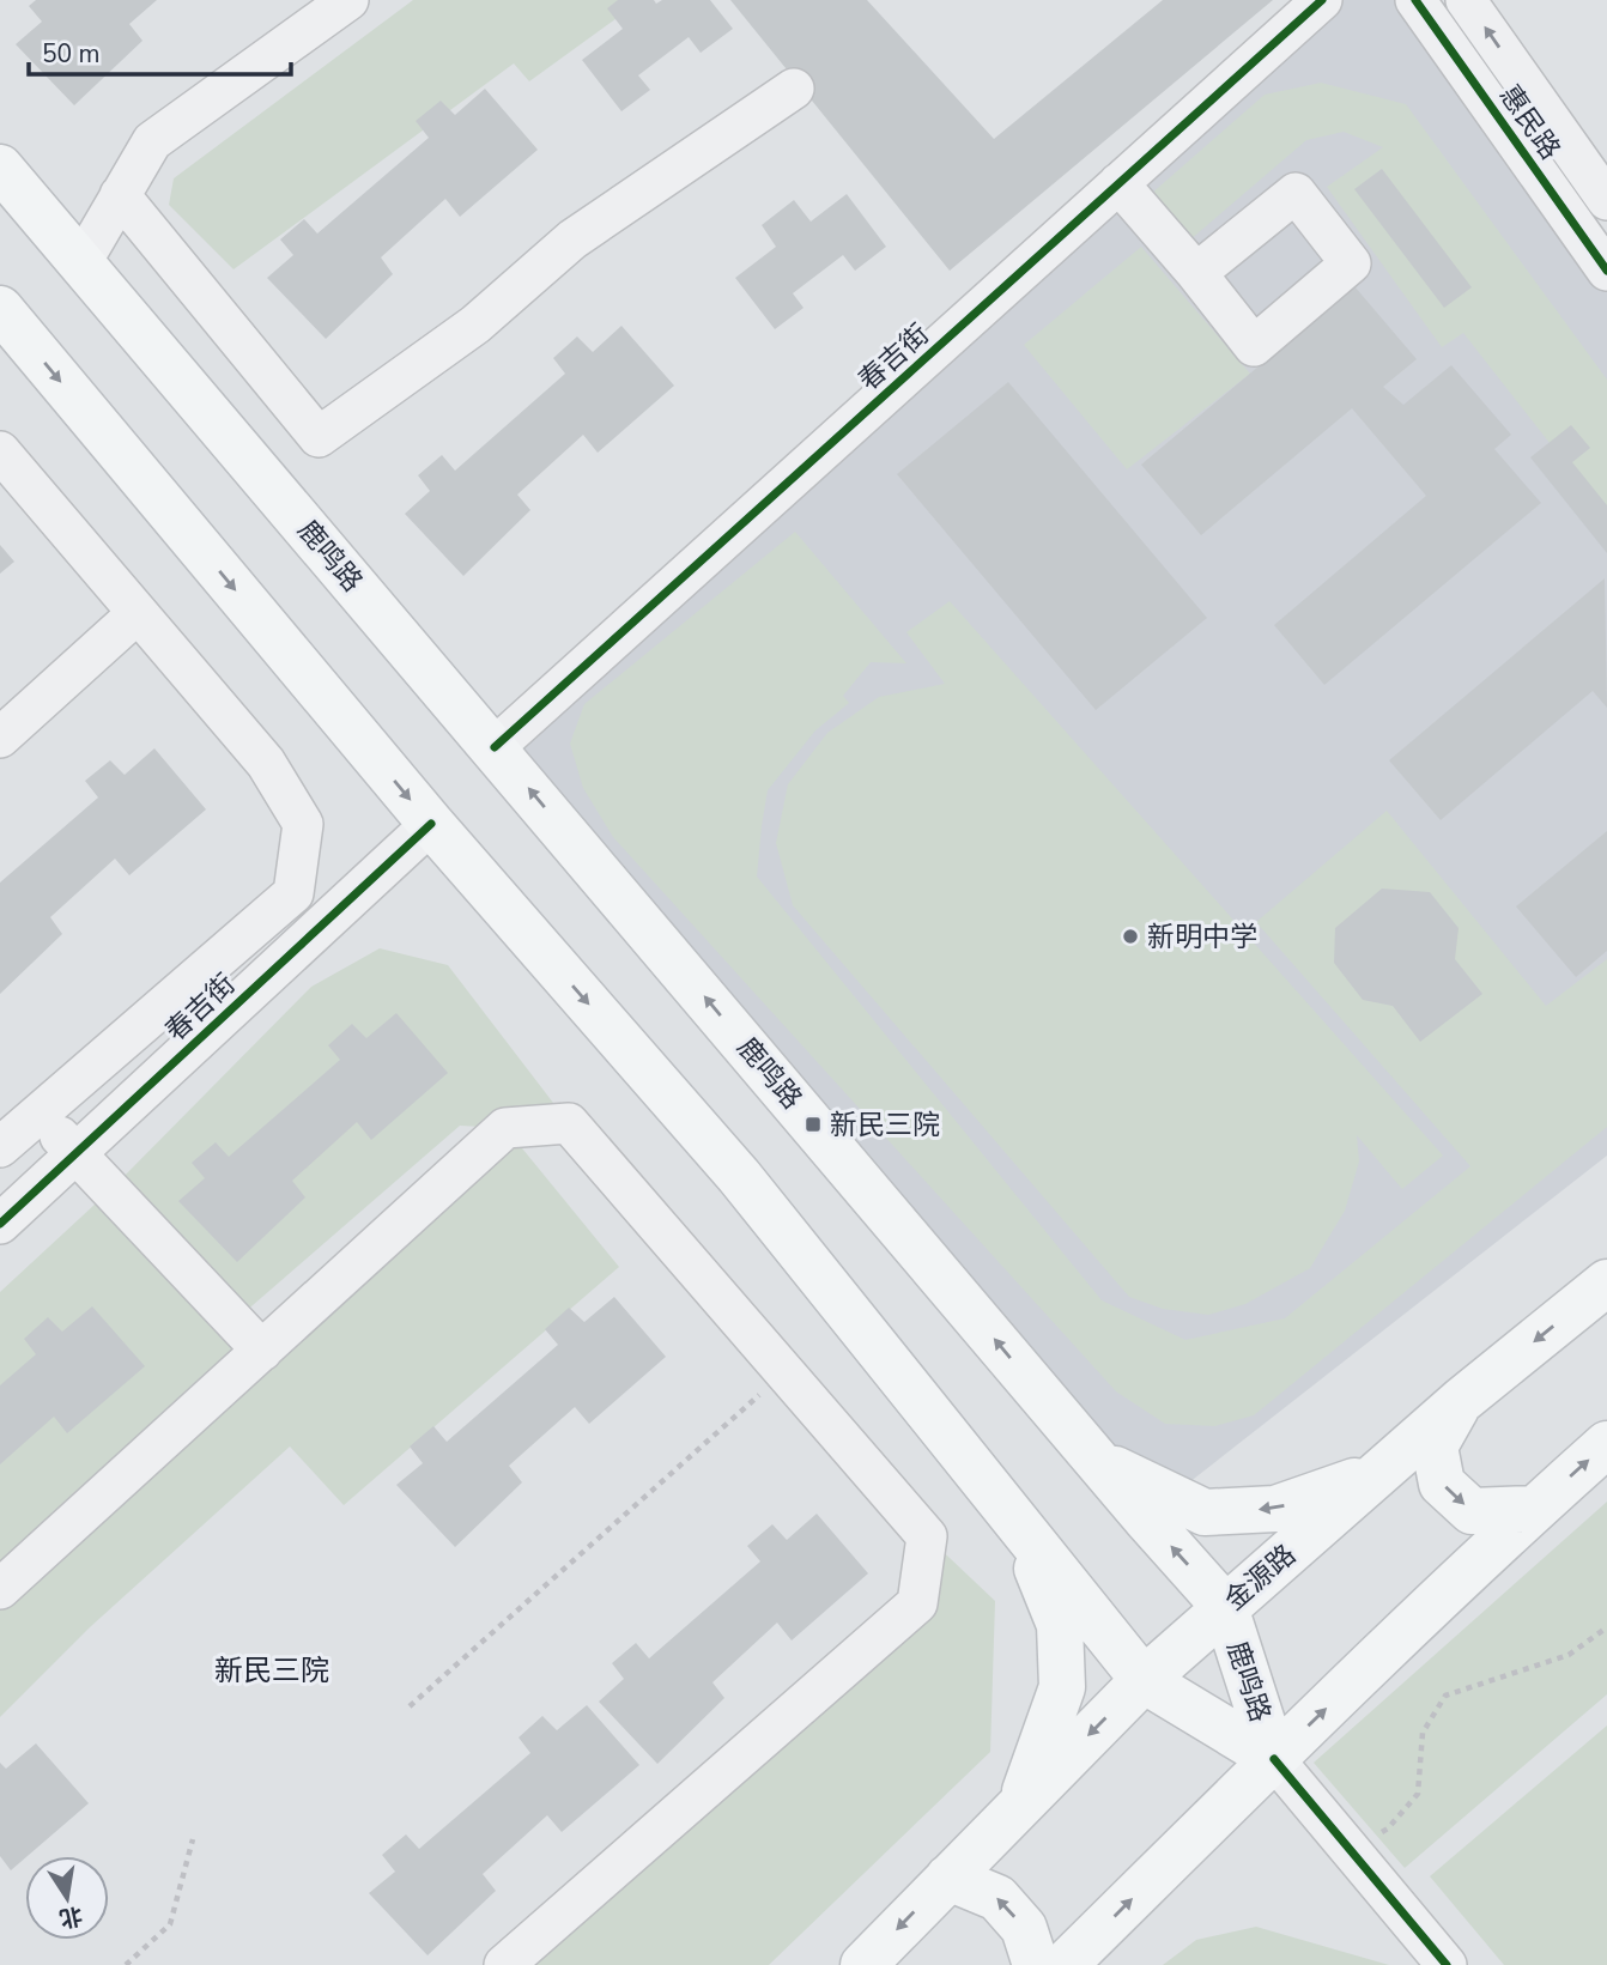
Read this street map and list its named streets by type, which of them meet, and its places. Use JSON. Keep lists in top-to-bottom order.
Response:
{
  "streets": {
    "main road": ["鹿鸣路", "金源路"],
    "street": ["惠民路", "春吉街"]
  },
  "crossings": [
    ["春吉街", "鹿鸣路"],
    ["鹿鸣路", "金源路"]
  ],
  "districts": ["新民三院"],
  "places": {
    "other": ["新明中学"],
    "transit": ["新民三院"]
  },
  "scale_bar": "50 m",
  "north": "bottom"
}
